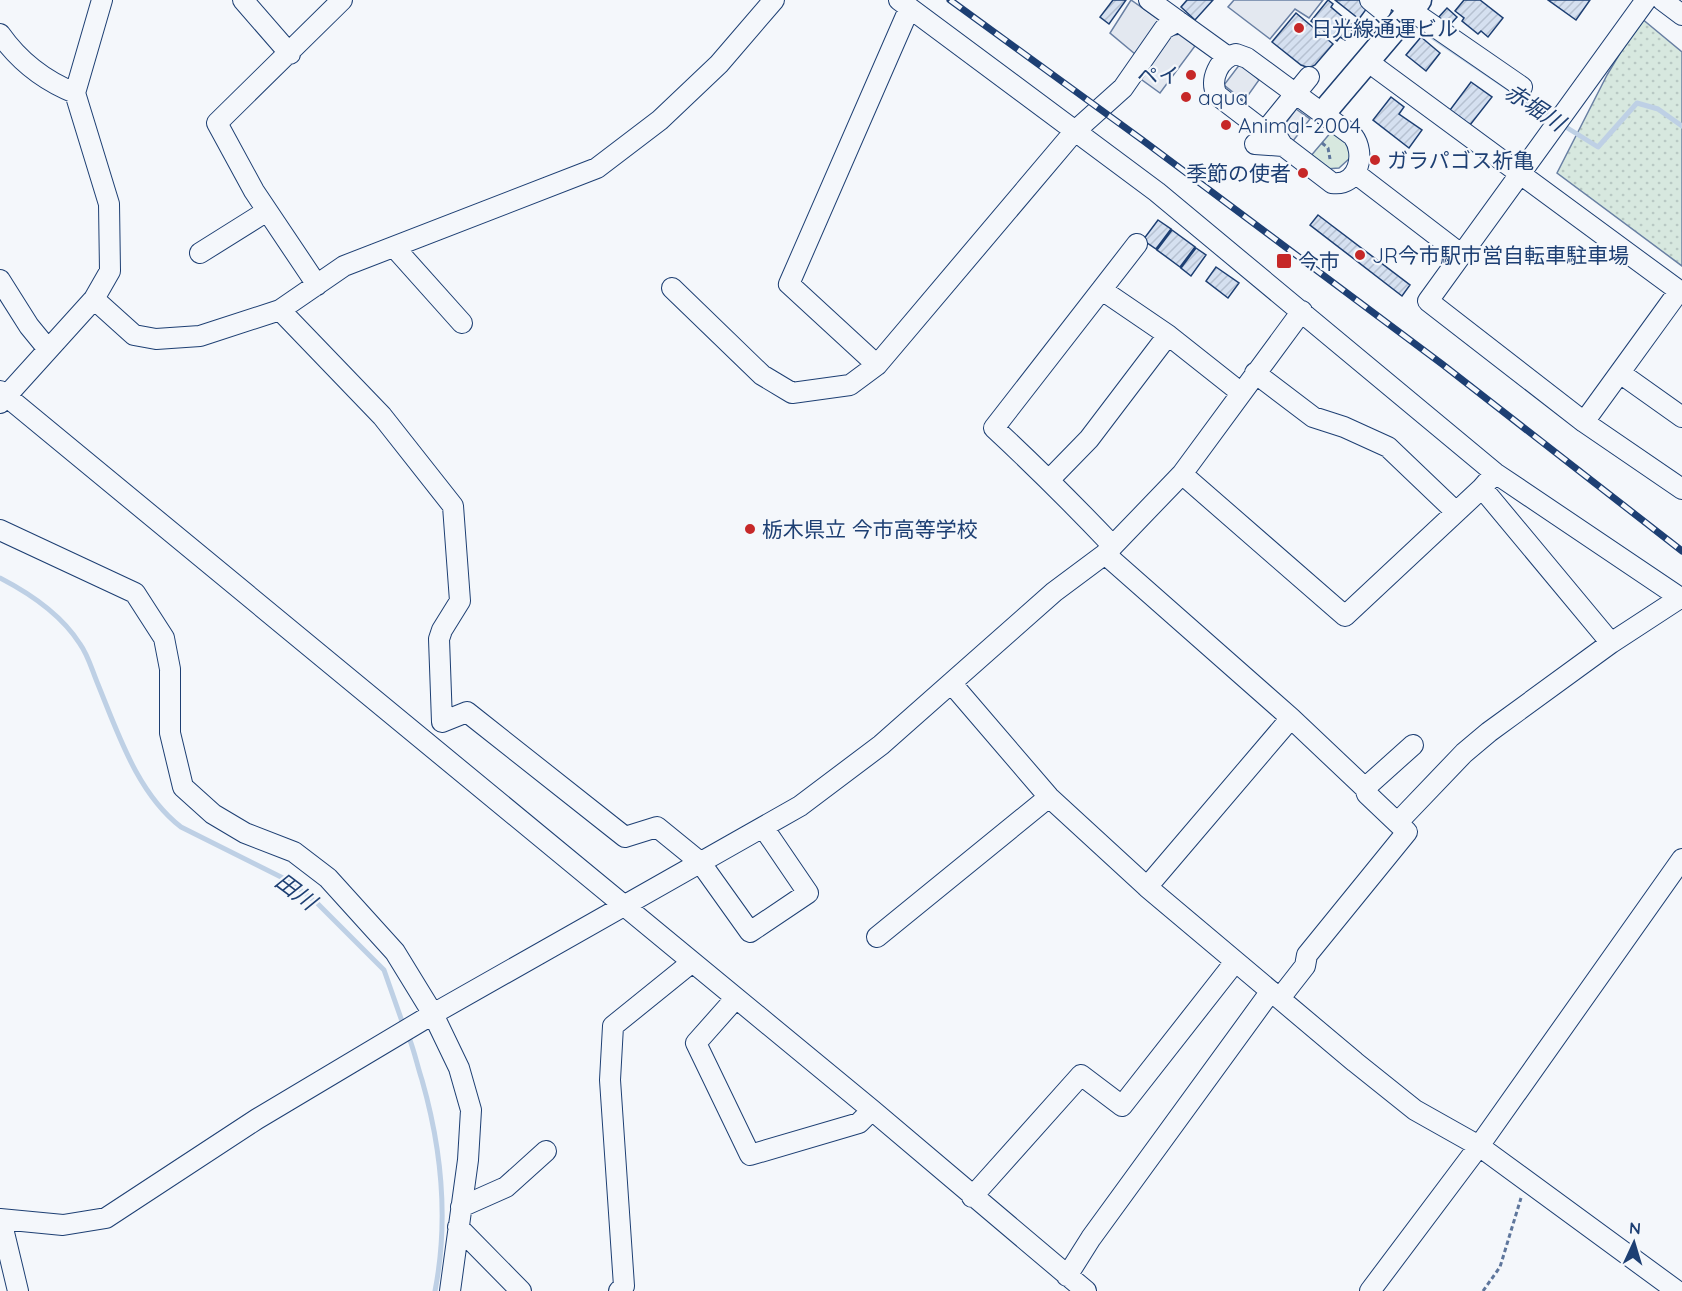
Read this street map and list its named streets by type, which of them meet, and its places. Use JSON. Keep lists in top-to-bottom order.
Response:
{
  "water": ["赤堀川", "田川"],
  "places": {
    "other": [
      "日光線通運ビル",
      "ペイ",
      "aqua",
      "Animal-2004",
      "ガラパゴス祈亀",
      "季節の使者",
      "JR今市駅市営自転車駐車場",
      "栃木県立 今市高等学校"
    ],
    "transit": ["今市"]
  },
  "north": "top"
}
